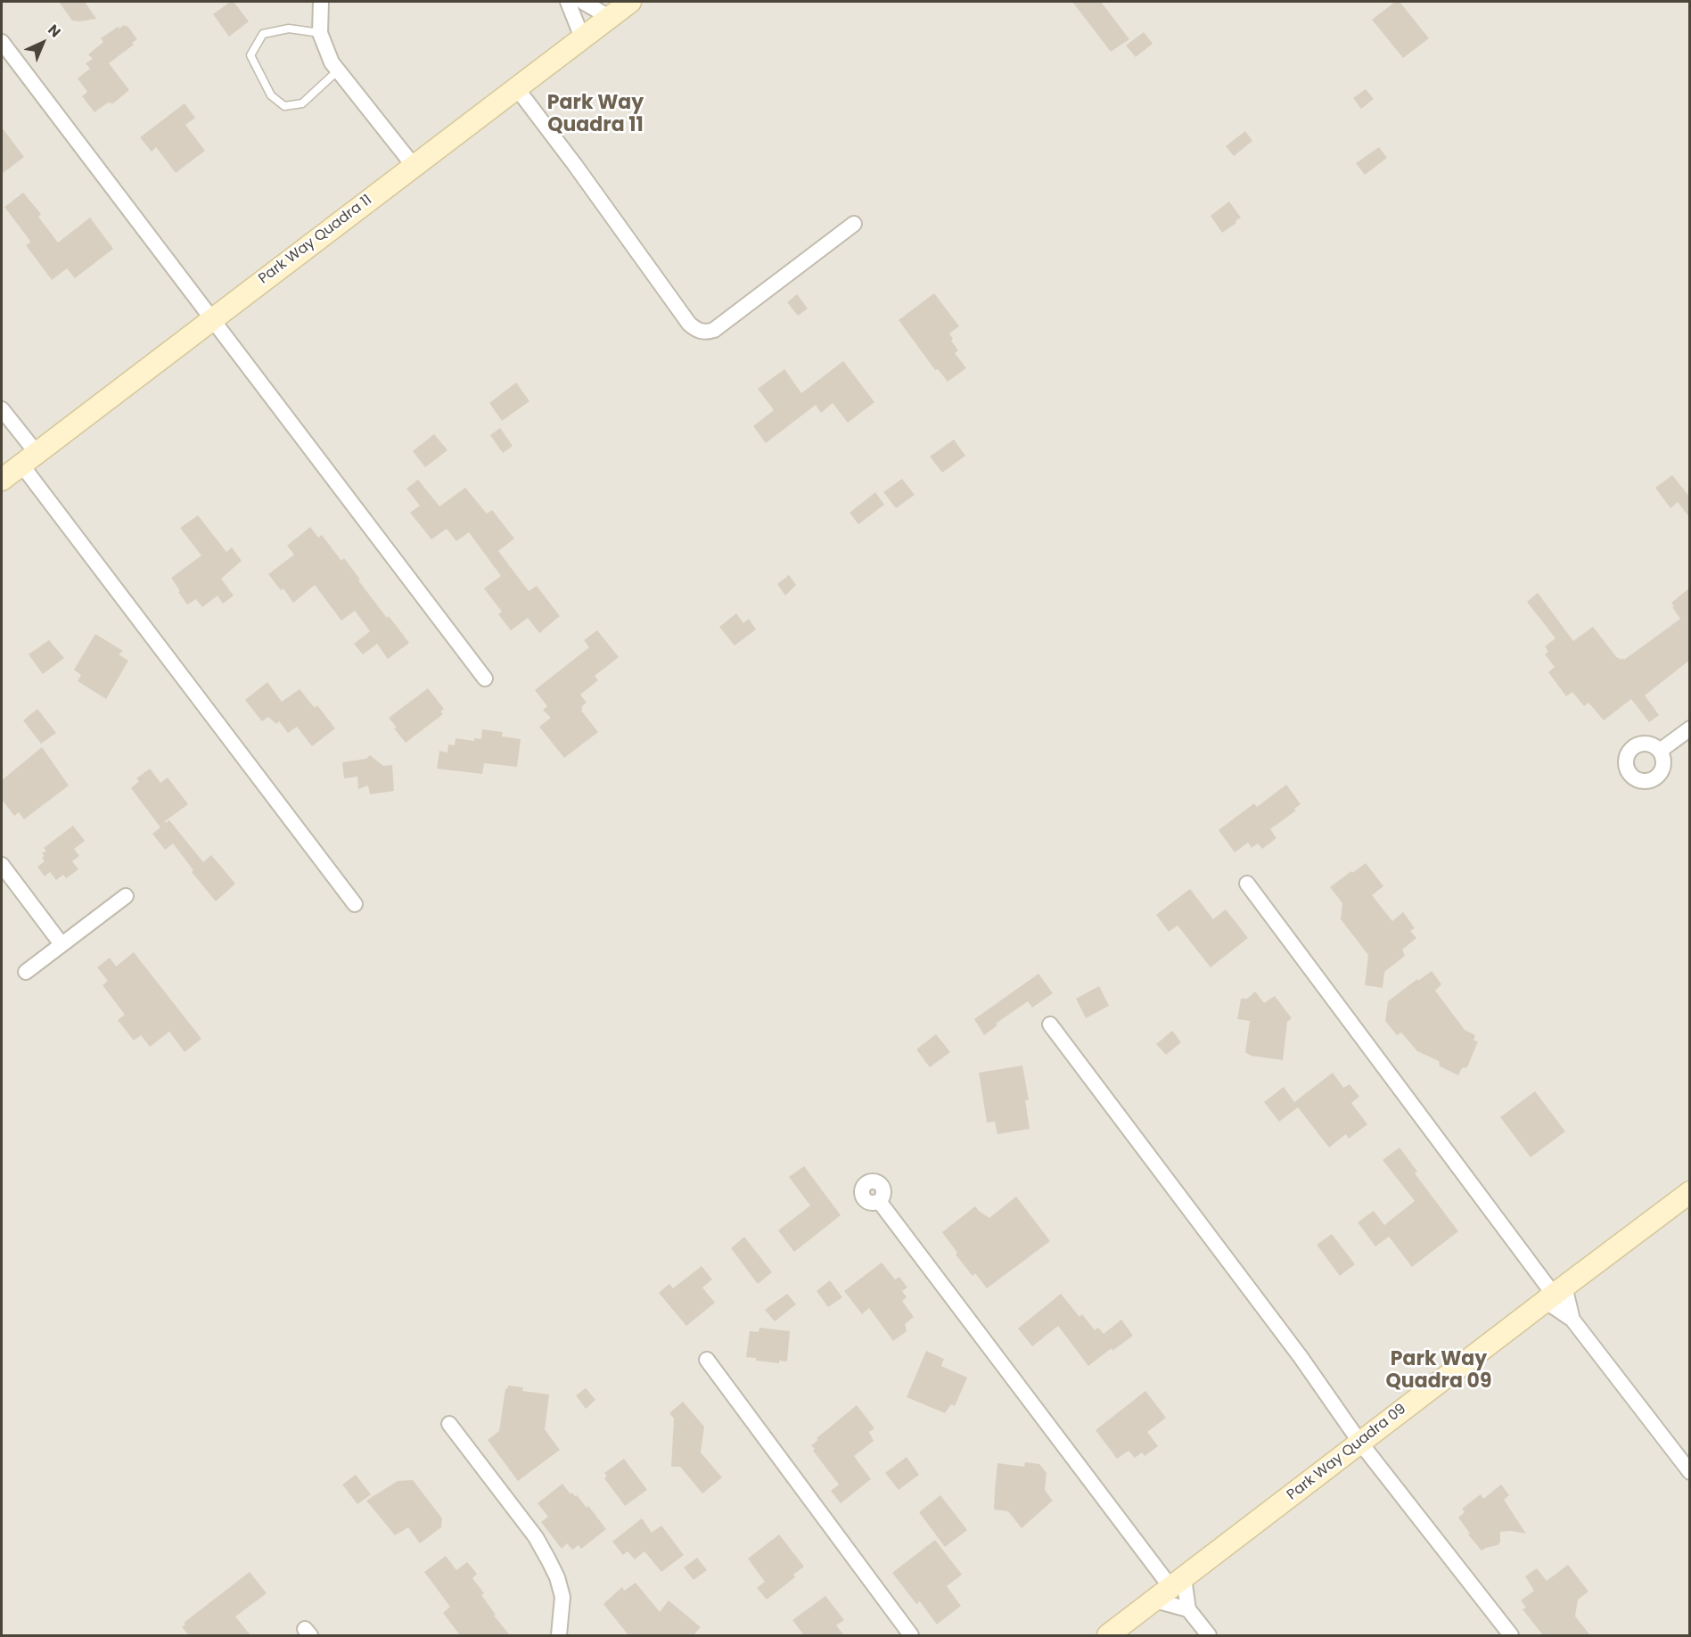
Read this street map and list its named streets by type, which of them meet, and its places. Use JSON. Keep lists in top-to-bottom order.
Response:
{
  "streets": {
    "street": ["Park Way Quadra 11", "Park Way Quadra 09"]
  },
  "districts": ["Park Way Quadra 11", "Park Way Quadra 09"],
  "north": "top right"
}
